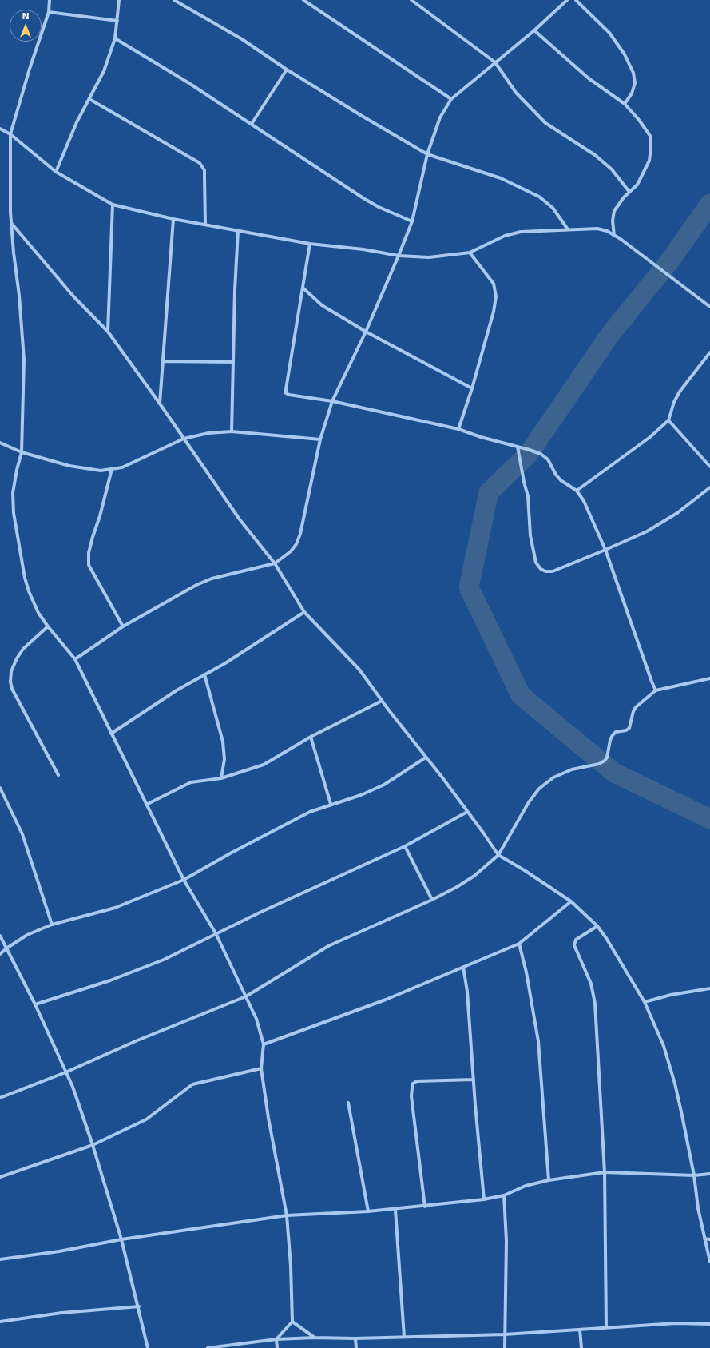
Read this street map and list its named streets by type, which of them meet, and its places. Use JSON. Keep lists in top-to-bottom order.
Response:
{
  "north": "top"
}
